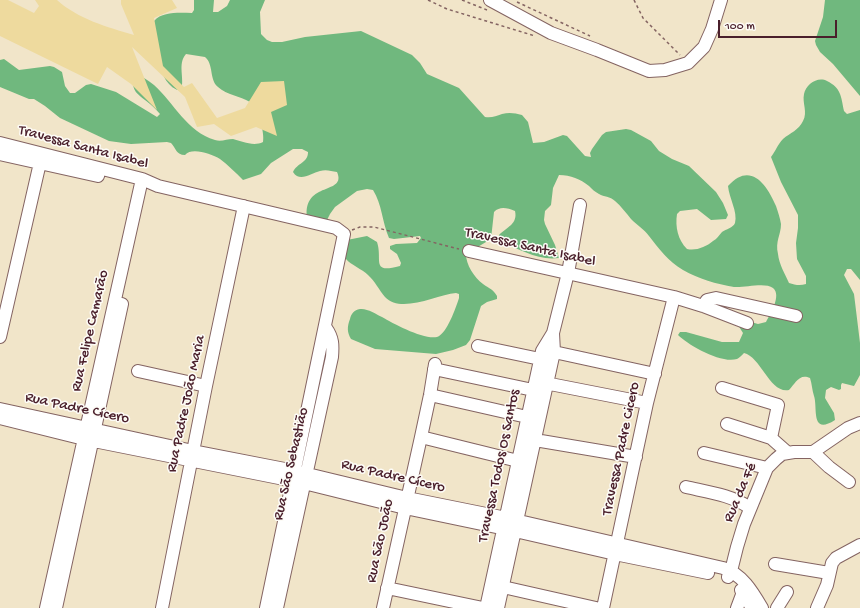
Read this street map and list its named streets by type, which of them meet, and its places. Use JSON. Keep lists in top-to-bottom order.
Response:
{
  "streets": {
    "street": [
      "Travessa Santa Isabel",
      "Rua Felipe Camarão",
      "Rua Padre João Maria",
      "Rua Padre Cícero",
      "Travessa Padre Cicero",
      "Rua São Sebastião",
      "Travessa Todos Os Santos",
      "Rua da Fé",
      "Rua São João"
    ]
  },
  "crossings": [
    ["Travessa Santa Isabel", "Rua Felipe Camarão"],
    ["Travessa Santa Isabel", "Rua Padre João Maria"],
    ["Travessa Santa Isabel", "Travessa Padre Cicero"],
    ["Travessa Santa Isabel", "Rua São Sebastião"],
    ["Travessa Santa Isabel", "Travessa Todos Os Santos"],
    ["Rua Felipe Camarão", "Rua Padre Cícero"],
    ["Rua Padre João Maria", "Rua Padre Cícero"],
    ["Rua Padre Cícero", "Travessa Padre Cicero"],
    ["Rua Padre Cícero", "Rua São Sebastião"],
    ["Rua Padre Cícero", "Travessa Todos Os Santos"],
    ["Rua Padre Cícero", "Rua da Fé"],
    ["Rua Padre Cícero", "Rua São João"],
    ["Travessa Todos Os Santos", "Rua São João"]
  ],
  "scale_bar": "100 m"
}
